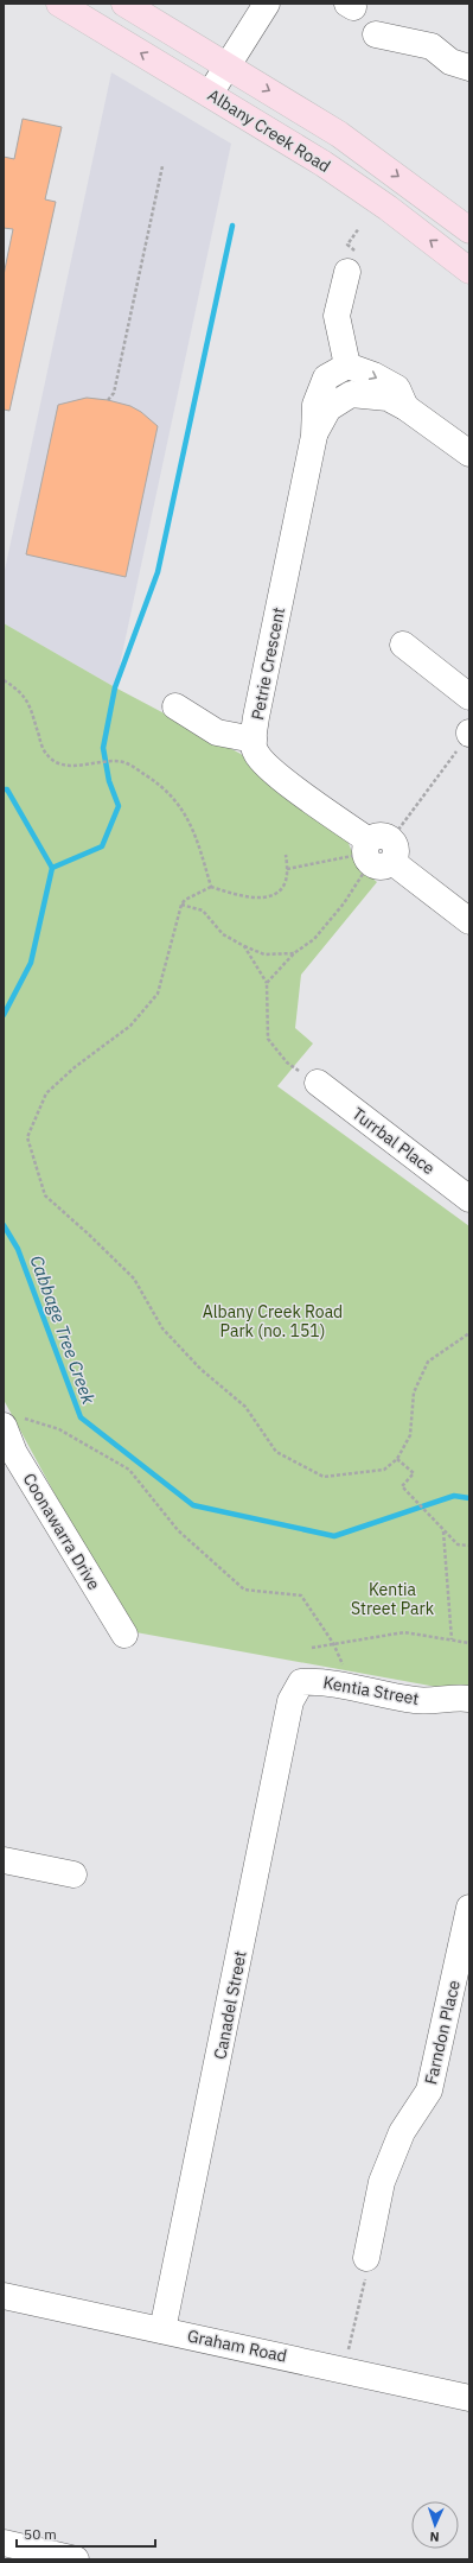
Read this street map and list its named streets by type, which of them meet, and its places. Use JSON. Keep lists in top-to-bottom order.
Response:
{
  "streets": {
    "main road": ["Albany Creek Road"],
    "street": [
      "Petrie Crescent",
      "Turrbal Place",
      "Coonawarra Drive",
      "Kentia Street",
      "Canadel Street",
      "Farndon Place",
      "Graham Road"
    ]
  },
  "crossings": [
    ["Kentia Street", "Canadel Street"],
    ["Canadel Street", "Graham Road"]
  ],
  "water": ["Cabbage Tree Creek"],
  "parks": ["Albany Creek Road Park (no. 151)", "Kentia Street Park"],
  "scale_bar": "50 m",
  "north": "bottom"
}
